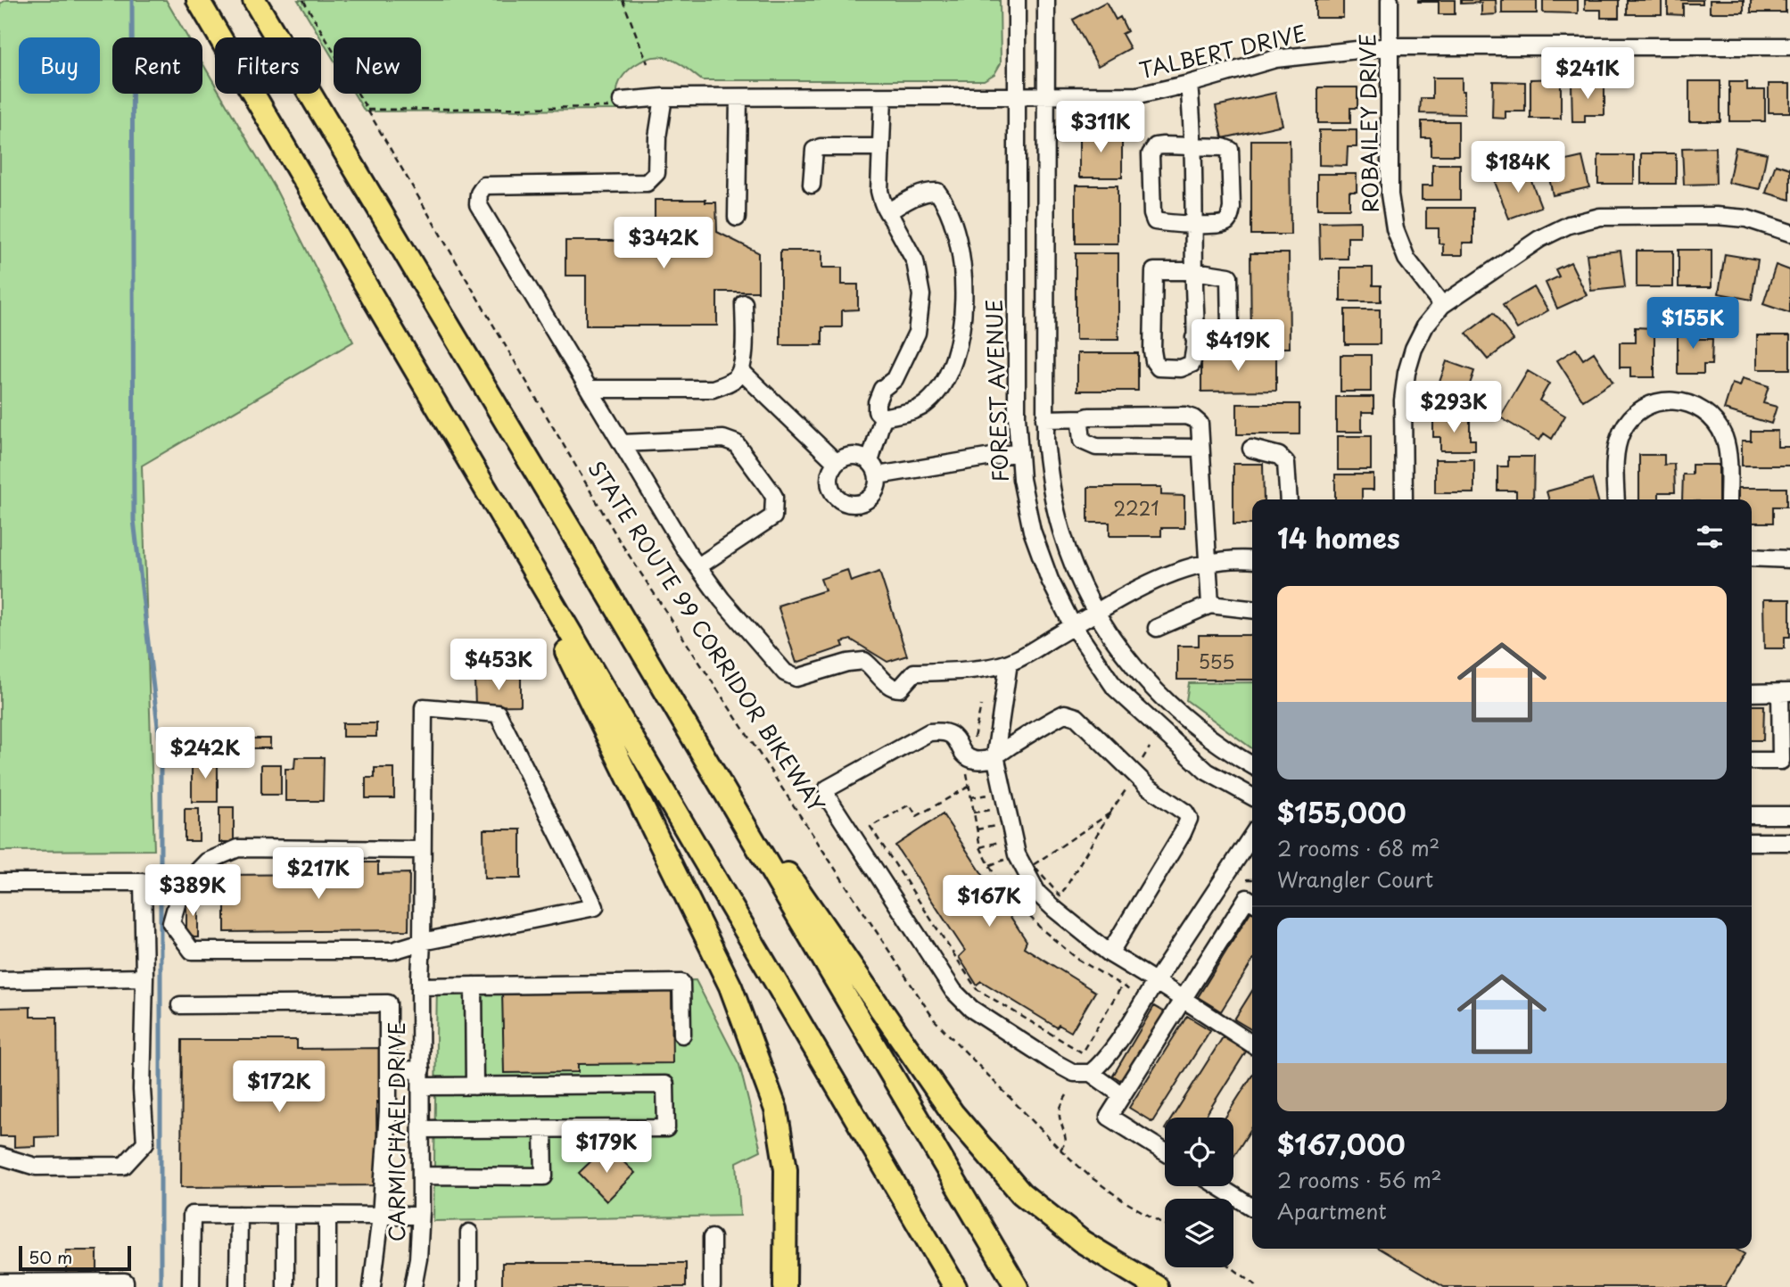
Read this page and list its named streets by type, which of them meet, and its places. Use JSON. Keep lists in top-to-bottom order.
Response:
{
  "streets": {
    "street": [
      "TALBERT DRIVE",
      "ROBAILEY DRIVE",
      "FOREST AVENUE",
      "CARMICHAEL DRIVE"
    ],
    "path": ["STATE ROUTE 99 CORRIDOR BIKEWAY"]
  },
  "crossings": [
    ["TALBERT DRIVE", "ROBAILEY DRIVE"],
    ["TALBERT DRIVE", "FOREST AVENUE"]
  ],
  "house_numbers": ["2221", "555"],
  "scale_bar": "50 m",
  "page": {
    "chip": [
      "Buy",
      "Rent",
      "Filters",
      "New"
    ],
    "price": [
      "$241K",
      "$311K",
      "$184K",
      "$342K",
      "$155K",
      "$419K",
      "$293K",
      "$453K",
      "$242K",
      "$217K",
      "$389K",
      "$167K",
      "$172K",
      "$179K"
    ],
    "heading": "14 homes",
    "list": [
      {
        "name": "$155,000",
        "note": "2 rooms · 68 m² · Wrangler Court"
      },
      {
        "name": "$167,000",
        "note": "2 rooms · 56 m² · Apartment"
      }
    ],
    "scale": "50 m"
  }
}
